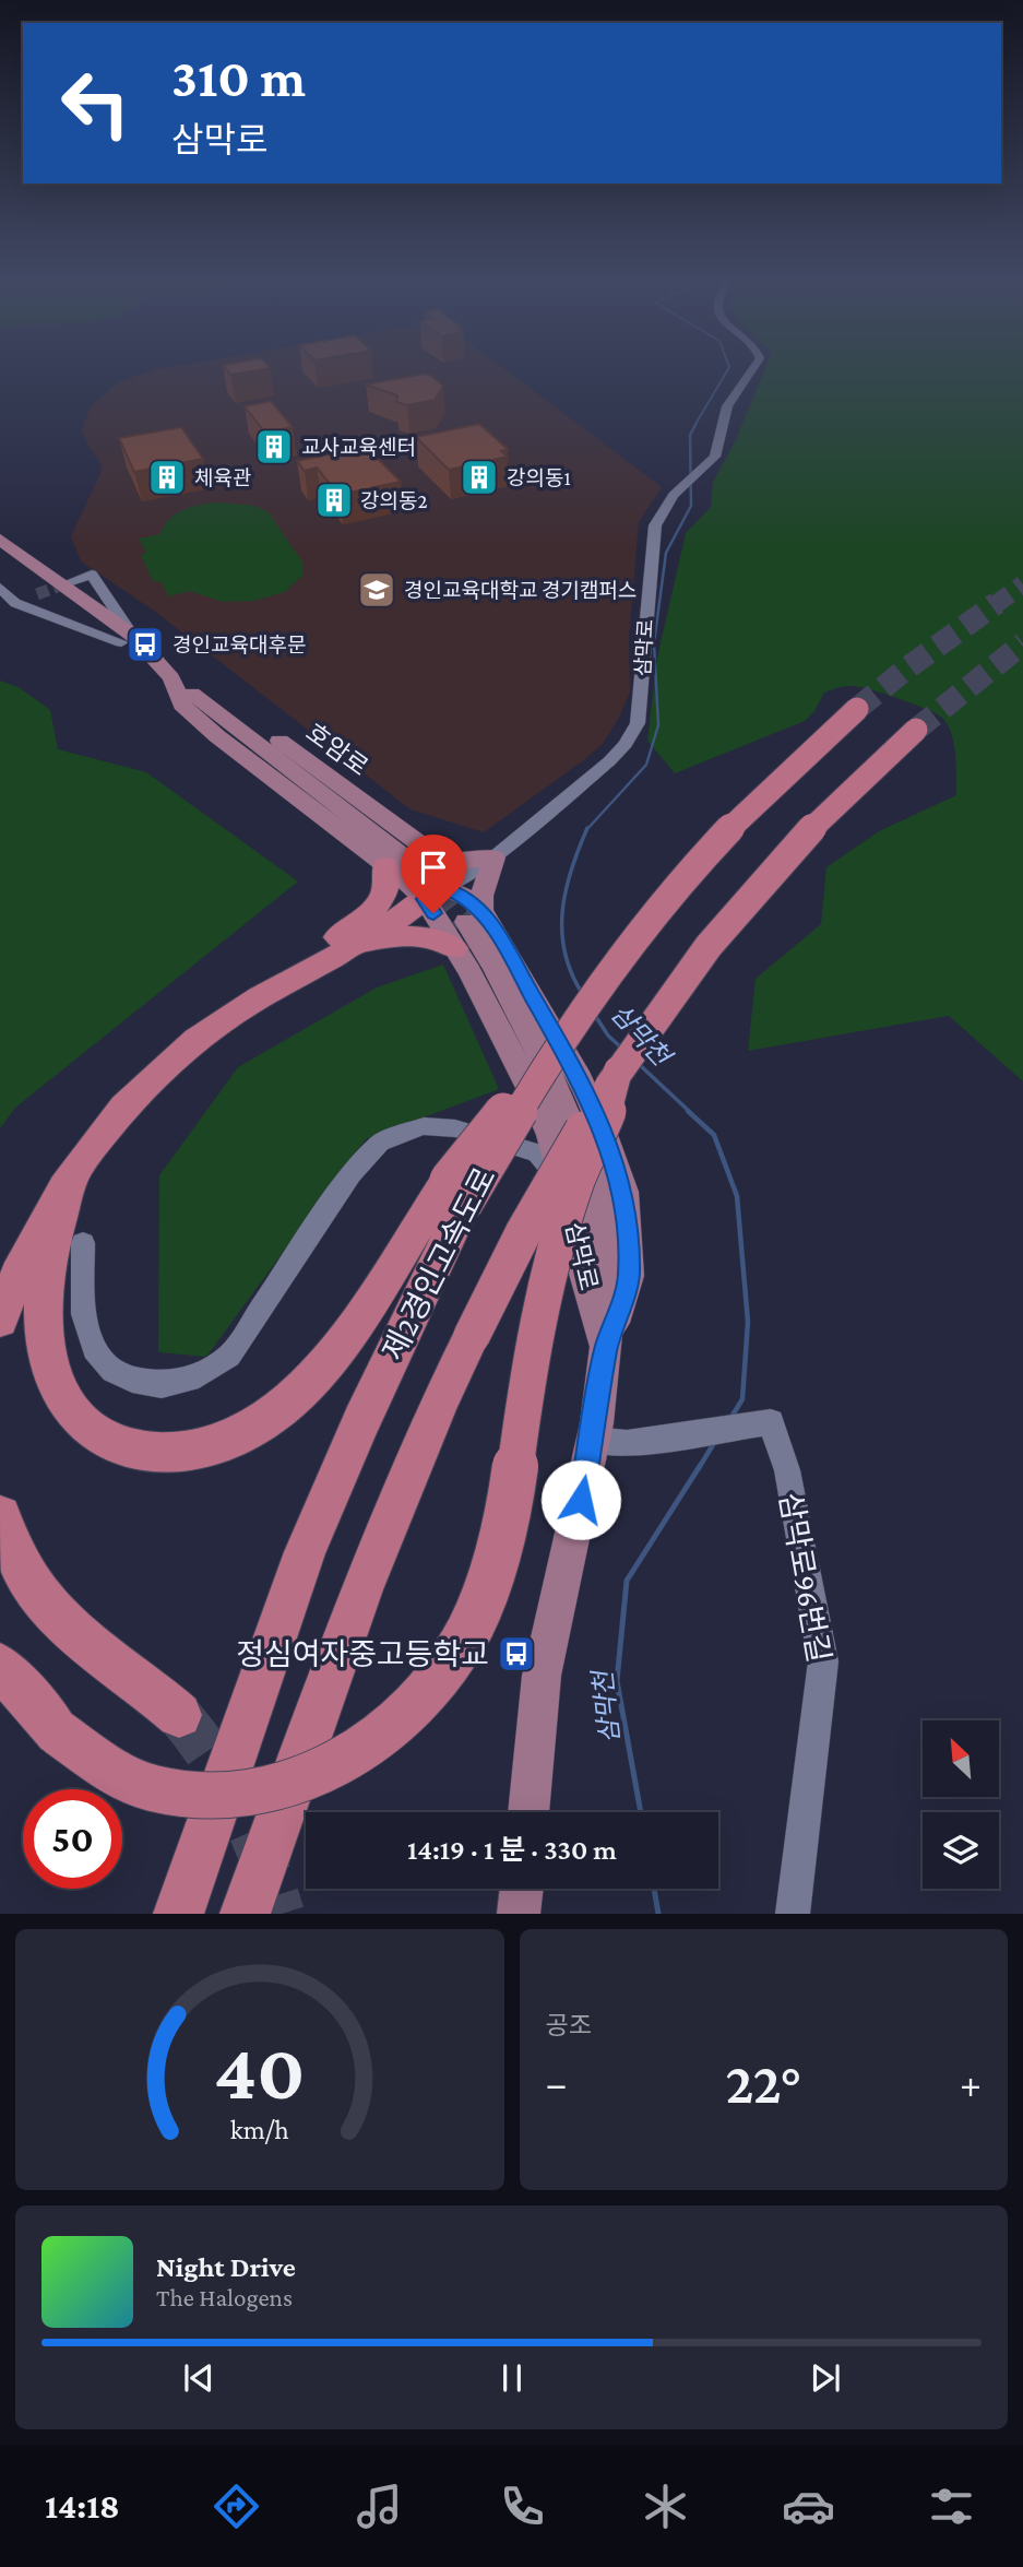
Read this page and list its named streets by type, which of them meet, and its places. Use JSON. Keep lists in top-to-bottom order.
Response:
{
  "streets": {
    "highway": ["제2경인고속도로"],
    "main road": ["삼막로", "호암로"],
    "street": ["삼막로96번길"]
  },
  "crossings": [
    ["삼막로", "호암로"],
    ["삼막로", "삼막로96번길"]
  ],
  "water": ["삼막천"],
  "places": {
    "building": [
      "교사교육센터",
      "체육관",
      "강의동1",
      "강의동2"
    ],
    "school or university": ["경인교육대학교 경기캠퍼스"],
    "bus stop": ["경인교육대후문", "정심여자중고등학교"]
  },
  "north": "top left",
  "page": {
    "turn": ["310 m", "삼막로"],
    "limit": "50",
    "trip": "14:19 · 1 분 · 330 m",
    "tile": "공조",
    "heat": ["−", "22°", "+"],
    "song": ["Night Drive", "The Halogens"],
    "tabs": "14:18",
    "gauge": ["40", "km/h"]
  }
}
